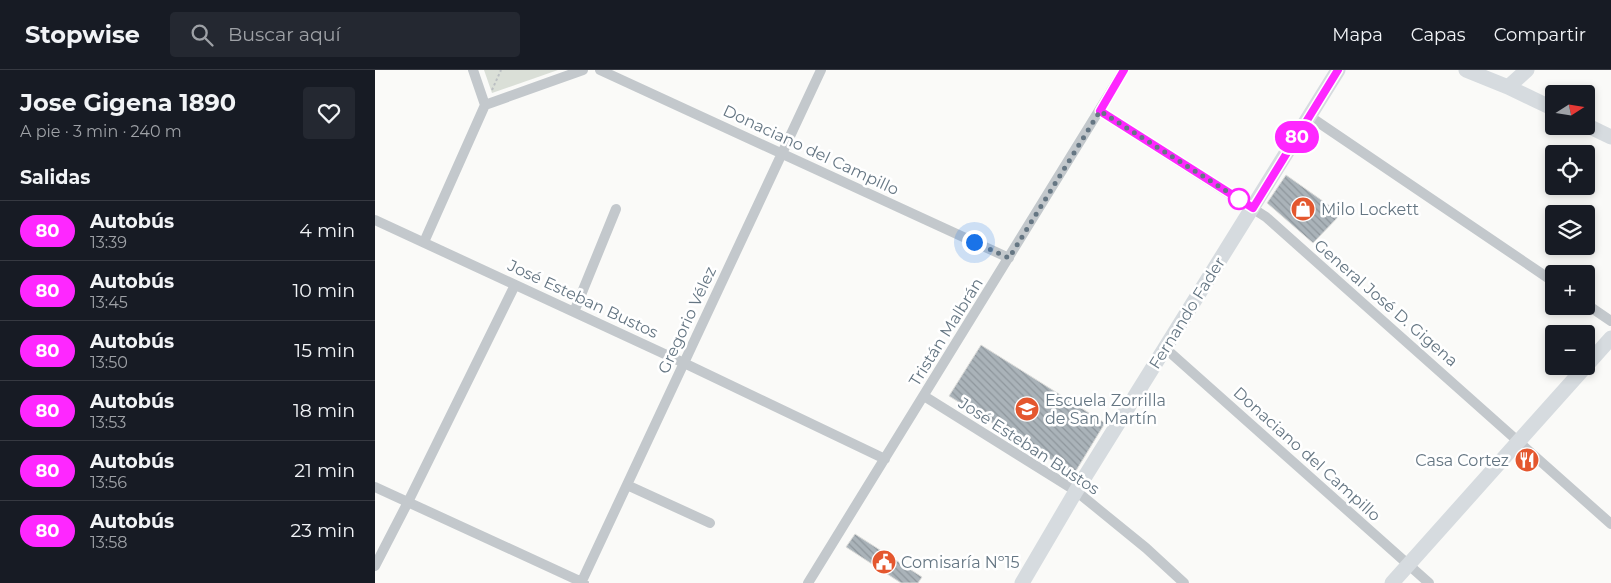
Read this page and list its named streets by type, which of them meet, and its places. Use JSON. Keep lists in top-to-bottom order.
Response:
{
  "streets": {
    "main road": ["Fernando Fader"],
    "street": [
      "Donaciano del Campillo",
      "José Esteban Bustos",
      "General José D. Gigena",
      "Gregorio Vélez",
      "Tristán Malbrán"
    ]
  },
  "crossings": [
    ["Donaciano del Campillo", "Fernando Fader"],
    ["Donaciano del Campillo", "Gregorio Vélez"],
    ["Donaciano del Campillo", "Tristán Malbrán"],
    ["José Esteban Bustos", "Fernando Fader"],
    ["José Esteban Bustos", "Gregorio Vélez"],
    ["José Esteban Bustos", "Tristán Malbrán"],
    ["General José D. Gigena", "Fernando Fader"],
    ["General José D. Gigena", "Tristán Malbrán"]
  ],
  "places": {
    "shop": ["Milo Lockett"],
    "school or university": ["Escuela Zorrilla de San Martín"],
    "restaurant": ["Casa Cortez"],
    "public building": ["Comisaría Nº15"]
  },
  "lines": ["bus line 80"],
  "north": "right",
  "page": {
    "header": "Stopwise",
    "search": "Buscar aquí",
    "nav": ["Mapa", "Capas", "Compartir"],
    "heading": [
      ["Jose Gigena 1890", "A pie · 3 min · 240 m"],
      "Salidas"
    ],
    "on_map": "80",
    "map_buttons": ["+", "−"],
    "list": [
      {
        "mark": "80",
        "name": "Autobús",
        "note": "13:39",
        "value": "4 min"
      },
      {
        "mark": "80",
        "name": "Autobús",
        "note": "13:45",
        "value": "10 min"
      },
      {
        "mark": "80",
        "name": "Autobús",
        "note": "13:50",
        "value": "15 min"
      },
      {
        "mark": "80",
        "name": "Autobús",
        "note": "13:53",
        "value": "18 min"
      },
      {
        "mark": "80",
        "name": "Autobús",
        "note": "13:56",
        "value": "21 min"
      },
      {
        "mark": "80",
        "name": "Autobús",
        "note": "13:58",
        "value": "23 min"
      }
    ]
  }
}
